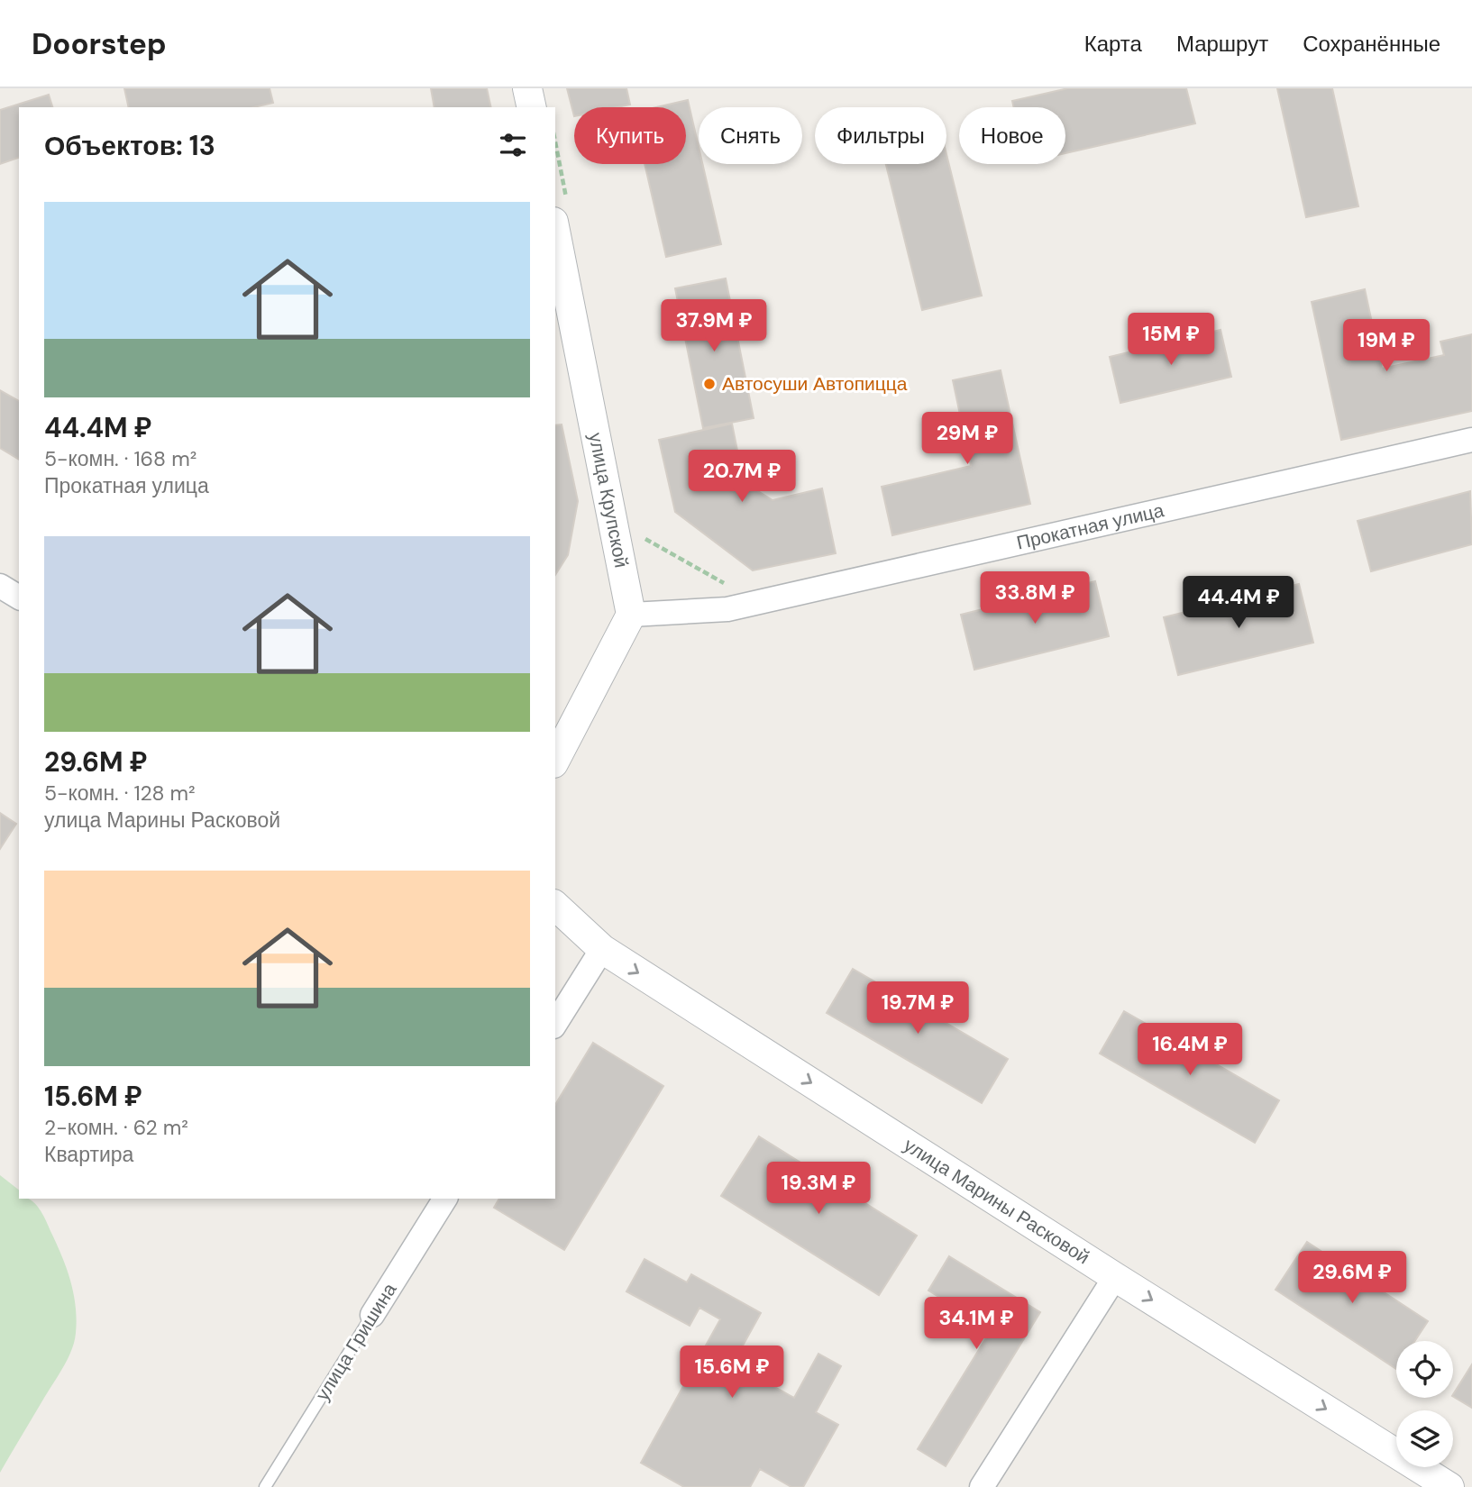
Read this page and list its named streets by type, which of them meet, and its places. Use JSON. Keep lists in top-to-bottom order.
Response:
{
  "streets": {
    "street": [
      "улица Крупской",
      "Прокатная улица",
      "улица Марины Расковой",
      "улица Гришина"
    ]
  },
  "crossings": [
    ["улица Крупской", "Прокатная улица"]
  ],
  "one_way": ["улица Марины Расковой"],
  "places": ["Автосуши Автопицца"],
  "page": {
    "header": "Doorstep",
    "nav": ["Карта", "Маршрут", "Сохранённые"],
    "chip": [
      "Купить",
      "Снять",
      "Фильтры",
      "Новое"
    ],
    "heading": "Объектов: 13",
    "list": [
      {
        "name": "44.4M ₽",
        "note": "5-комн. · 168 m² · Прокатная улица"
      },
      {
        "name": "29.6M ₽",
        "note": "5-комн. · 128 m² · улица Марины Расковой"
      },
      {
        "name": "15.6M ₽",
        "note": "2-комн. · 62 m² · Квартира"
      }
    ],
    "price": [
      "37.9M ₽",
      "15M ₽",
      "19M ₽",
      "29M ₽",
      "20.7M ₽",
      "33.8M ₽",
      "44.4M ₽",
      "19.7M ₽",
      "16.4M ₽",
      "19.3M ₽",
      "29.6M ₽",
      "34.1M ₽",
      "15.6M ₽"
    ]
  }
}
